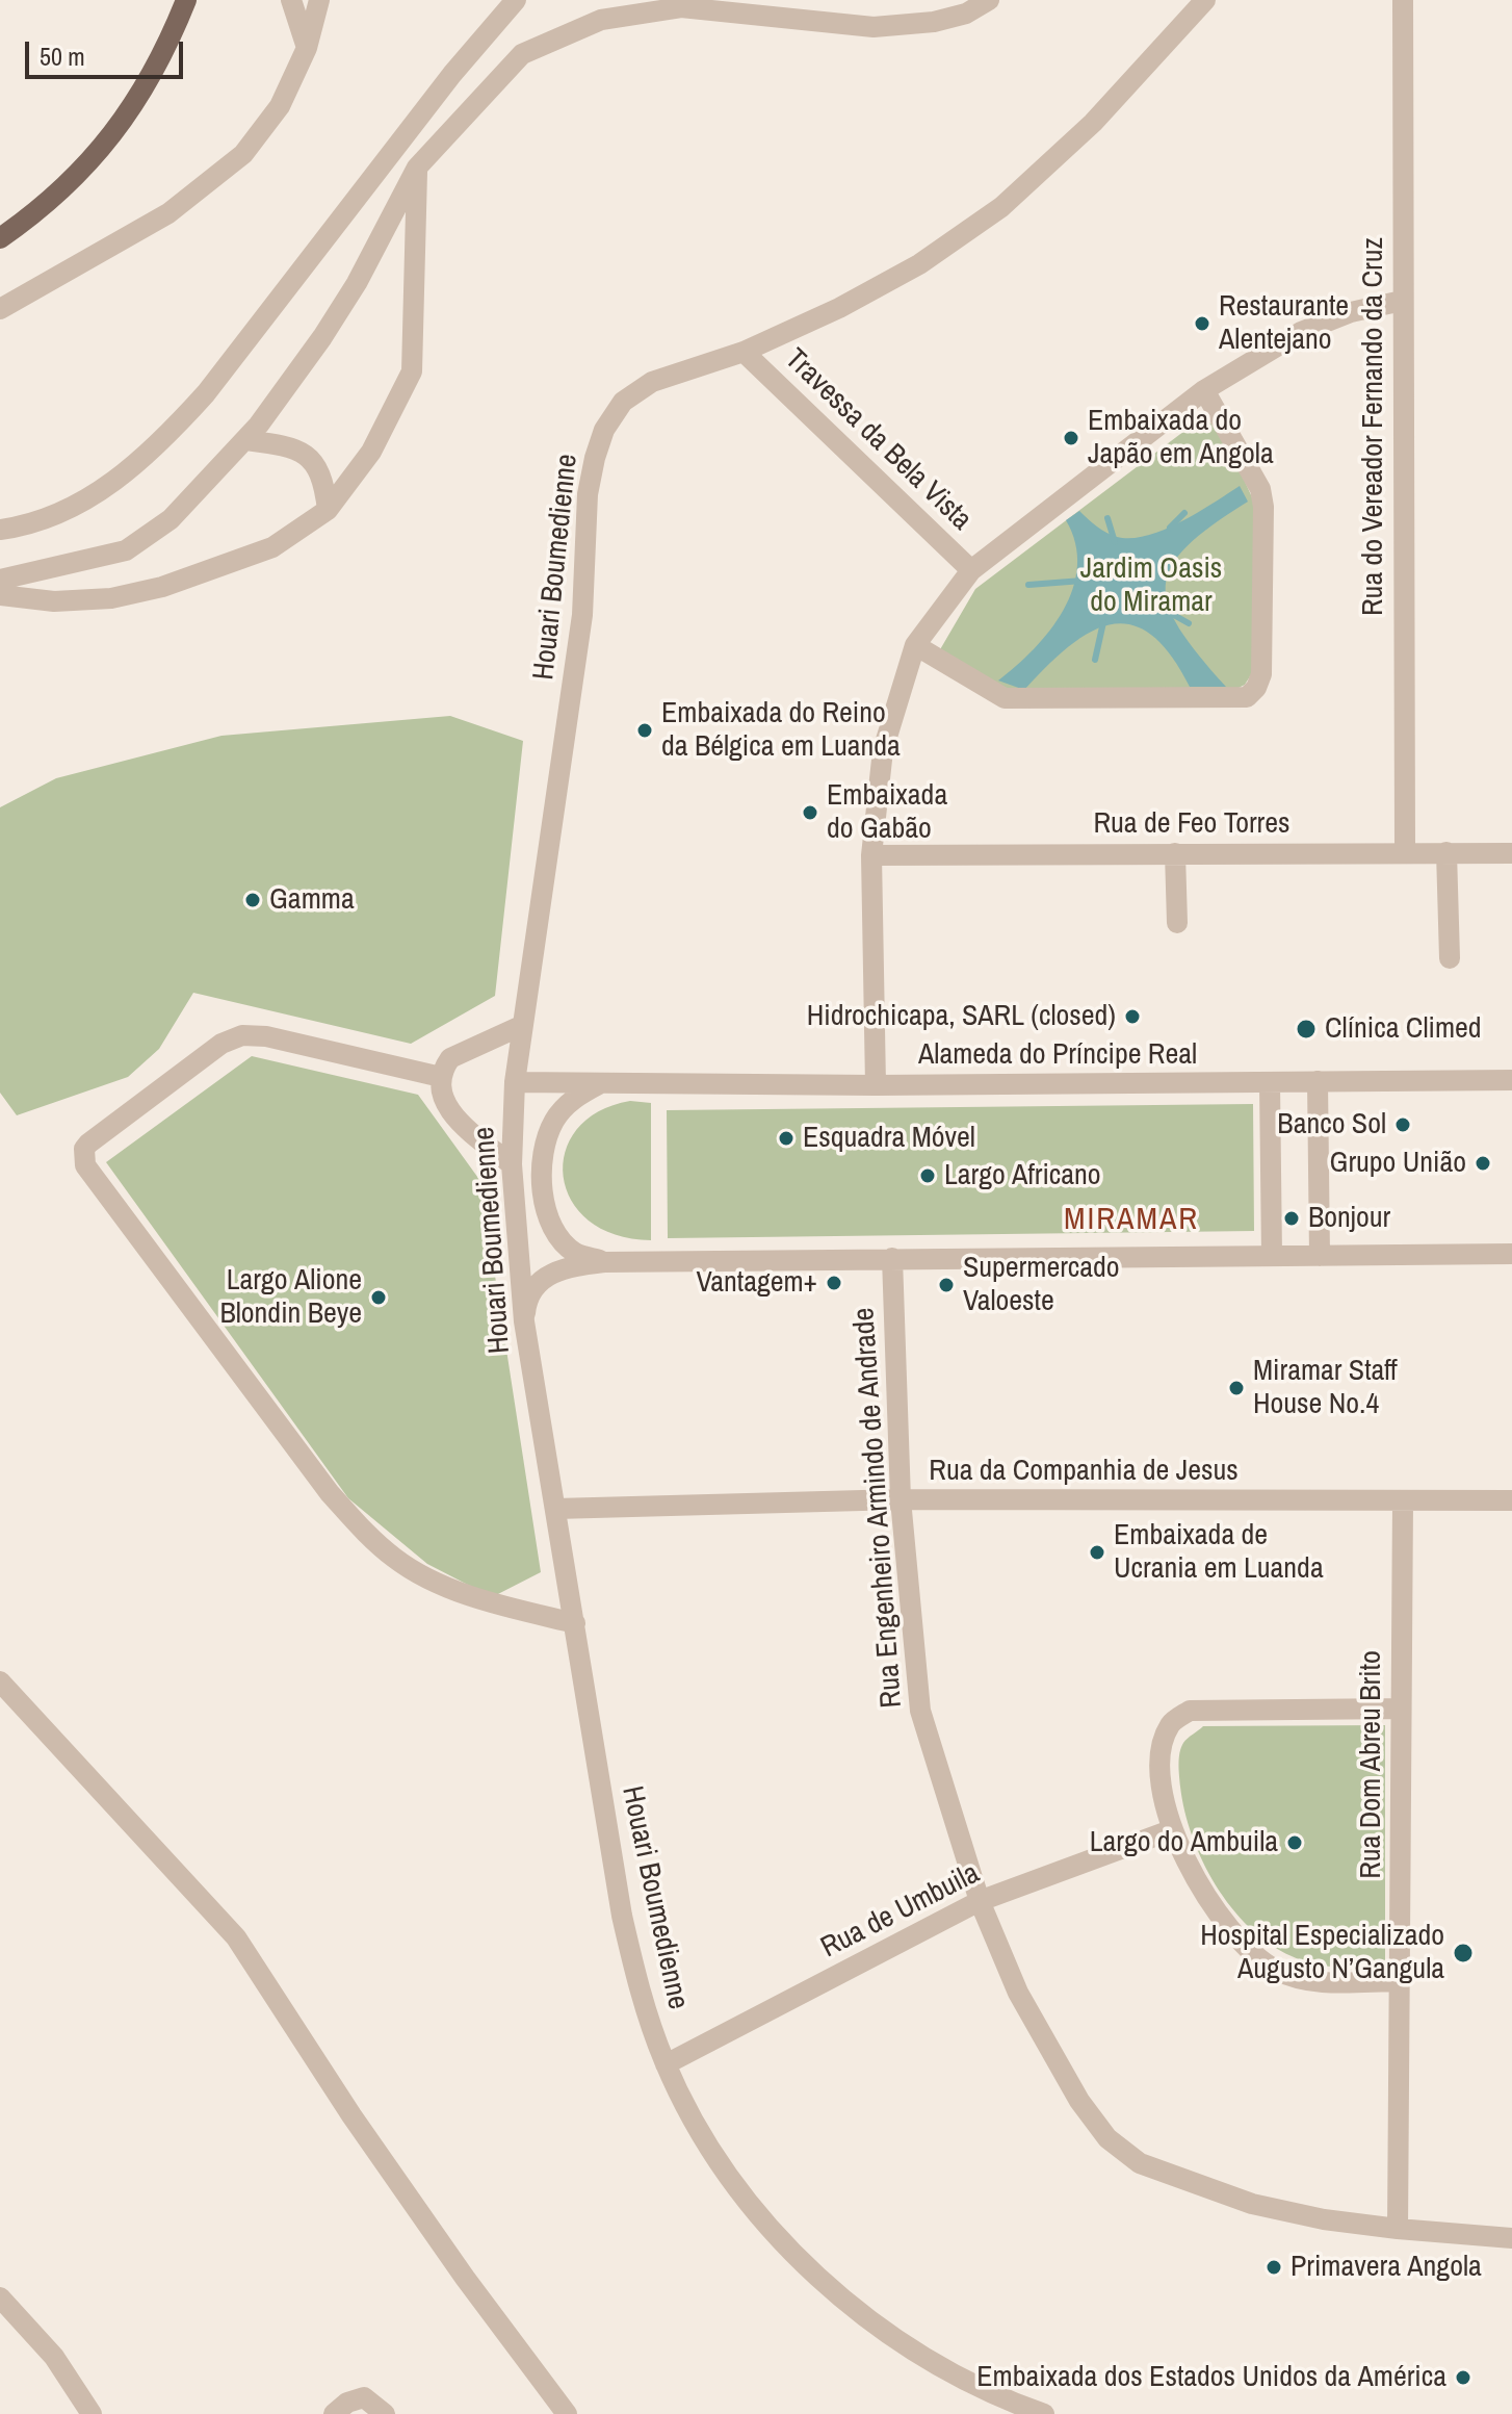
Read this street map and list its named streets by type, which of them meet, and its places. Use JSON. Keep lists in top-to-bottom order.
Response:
{
  "streets": {
    "street": [
      "Rua do Vereador Fernando da Cruz",
      "Travessa da Bela Vista",
      "Houari Boumedienne",
      "Rua de Feo Torres",
      "Alameda do Príncipe Real",
      "Rua da Companhia de Jesus",
      "Rua Engenheiro Armindo de Andrade",
      "Rua Dom Abreu Brito",
      "Rua de Umbuila"
    ]
  },
  "crossings": [
    ["Rua do Vereador Fernando da Cruz", "Rua de Feo Torres"],
    ["Travessa da Bela Vista", "Houari Boumedienne"],
    ["Houari Boumedienne", "Alameda do Príncipe Real"],
    ["Houari Boumedienne", "Rua da Companhia de Jesus"],
    ["Houari Boumedienne", "Rua de Umbuila"],
    ["Rua da Companhia de Jesus", "Rua Engenheiro Armindo de Andrade"],
    ["Rua da Companhia de Jesus", "Rua Dom Abreu Brito"],
    ["Rua Engenheiro Armindo de Andrade", "Rua Dom Abreu Brito"],
    ["Rua Engenheiro Armindo de Andrade", "Rua de Umbuila"]
  ],
  "districts": ["MIRAMAR"],
  "parks": ["Jardim Oasis do Miramar"],
  "places": [
    "Restaurante Alentejano",
    "Embaixada do Japão em Angola",
    "Embaixada do Reino da Bélgica em Luanda",
    "Embaixada do Gabão",
    "Gamma",
    "Hidrochicapa, SARL (closed)",
    "Clínica Climed",
    "Banco Sol",
    "Esquadra Móvel",
    "Grupo União",
    "Largo Africano",
    "Bonjour",
    "Vantagem+",
    "Supermercado Valoeste",
    "Largo Alione Blondin Beye",
    "Miramar Staff House No.4",
    "Embaixada de Ucrania em Luanda",
    "Largo do Ambuila",
    "Hospital Especializado Augusto N’Gangula",
    "Primavera Angola",
    "Embaixada dos Estados Unidos da América"
  ],
  "scale_bar": "50 m"
}
